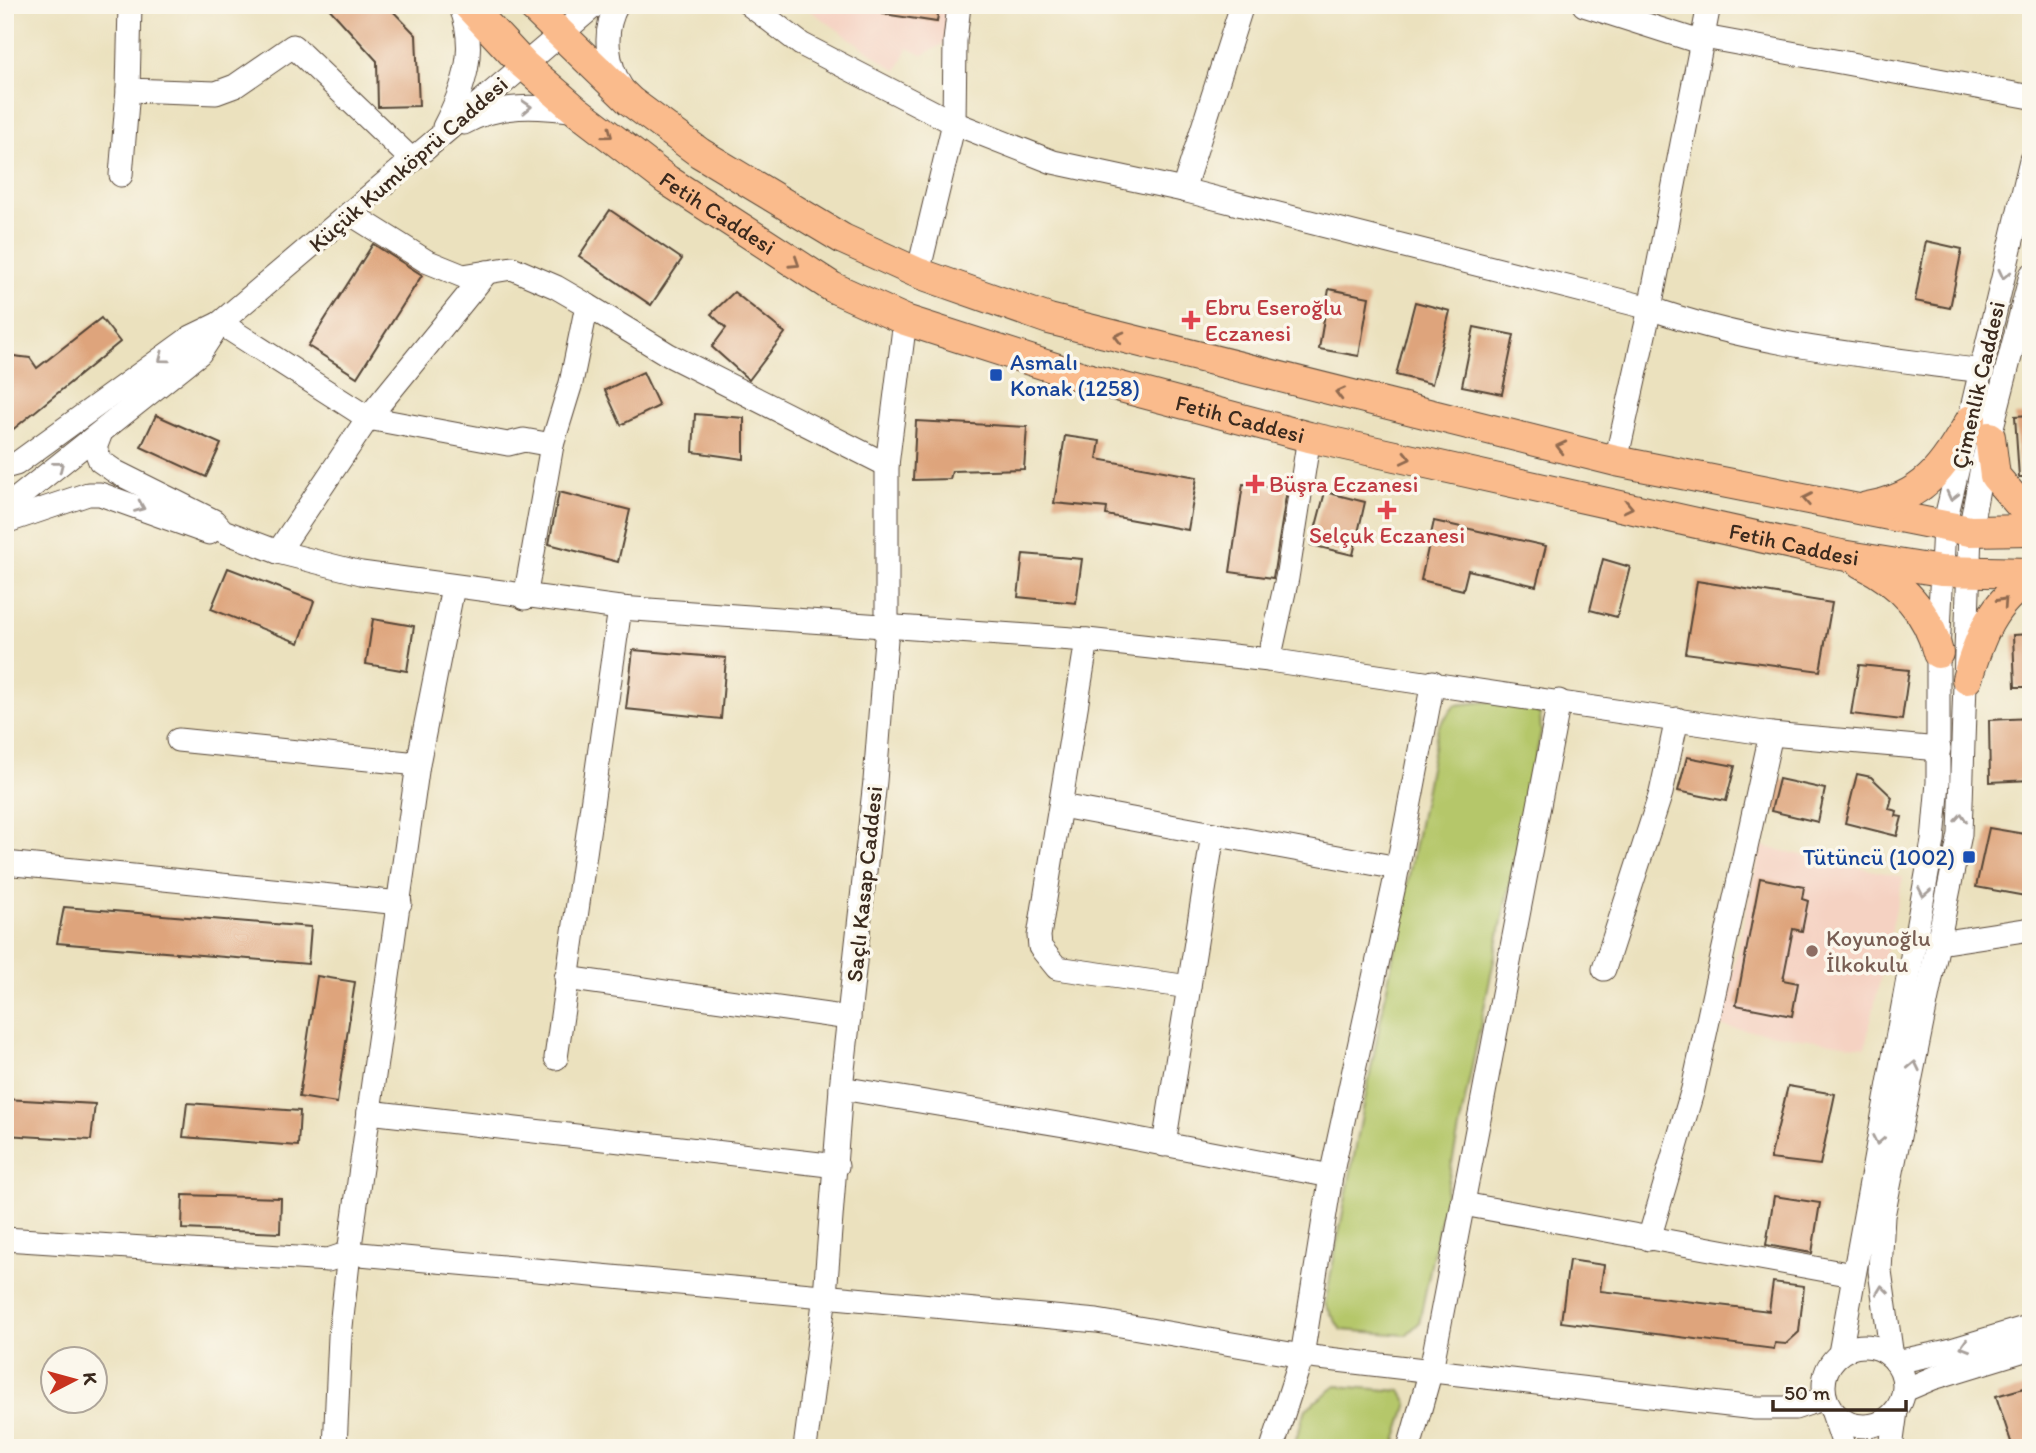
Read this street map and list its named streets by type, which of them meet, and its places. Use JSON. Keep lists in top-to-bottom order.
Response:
{
  "streets": {
    "main road": ["Fetih Caddesi"],
    "street": ["Küçük Kumköprü Caddesi", "Çimenlik Caddesi", "Saçlı Kasap Caddesi"]
  },
  "crossings": [
    ["Küçük Kumköprü Caddesi", "Fetih Caddesi"],
    ["Fetih Caddesi", "Çimenlik Caddesi"],
    ["Fetih Caddesi", "Saçlı Kasap Caddesi"]
  ],
  "places": {
    "health": ["Ebru Eseroğlu Eczanesi", "Büşra Eczanesi", "Selçuk Eczanesi"],
    "transit": ["Asmalı Konak (1258)", "Tütüncü (1002)"],
    "other": ["Koyunoğlu İlkokulu"]
  },
  "scale_bar": "50 m",
  "north": "right"
}
